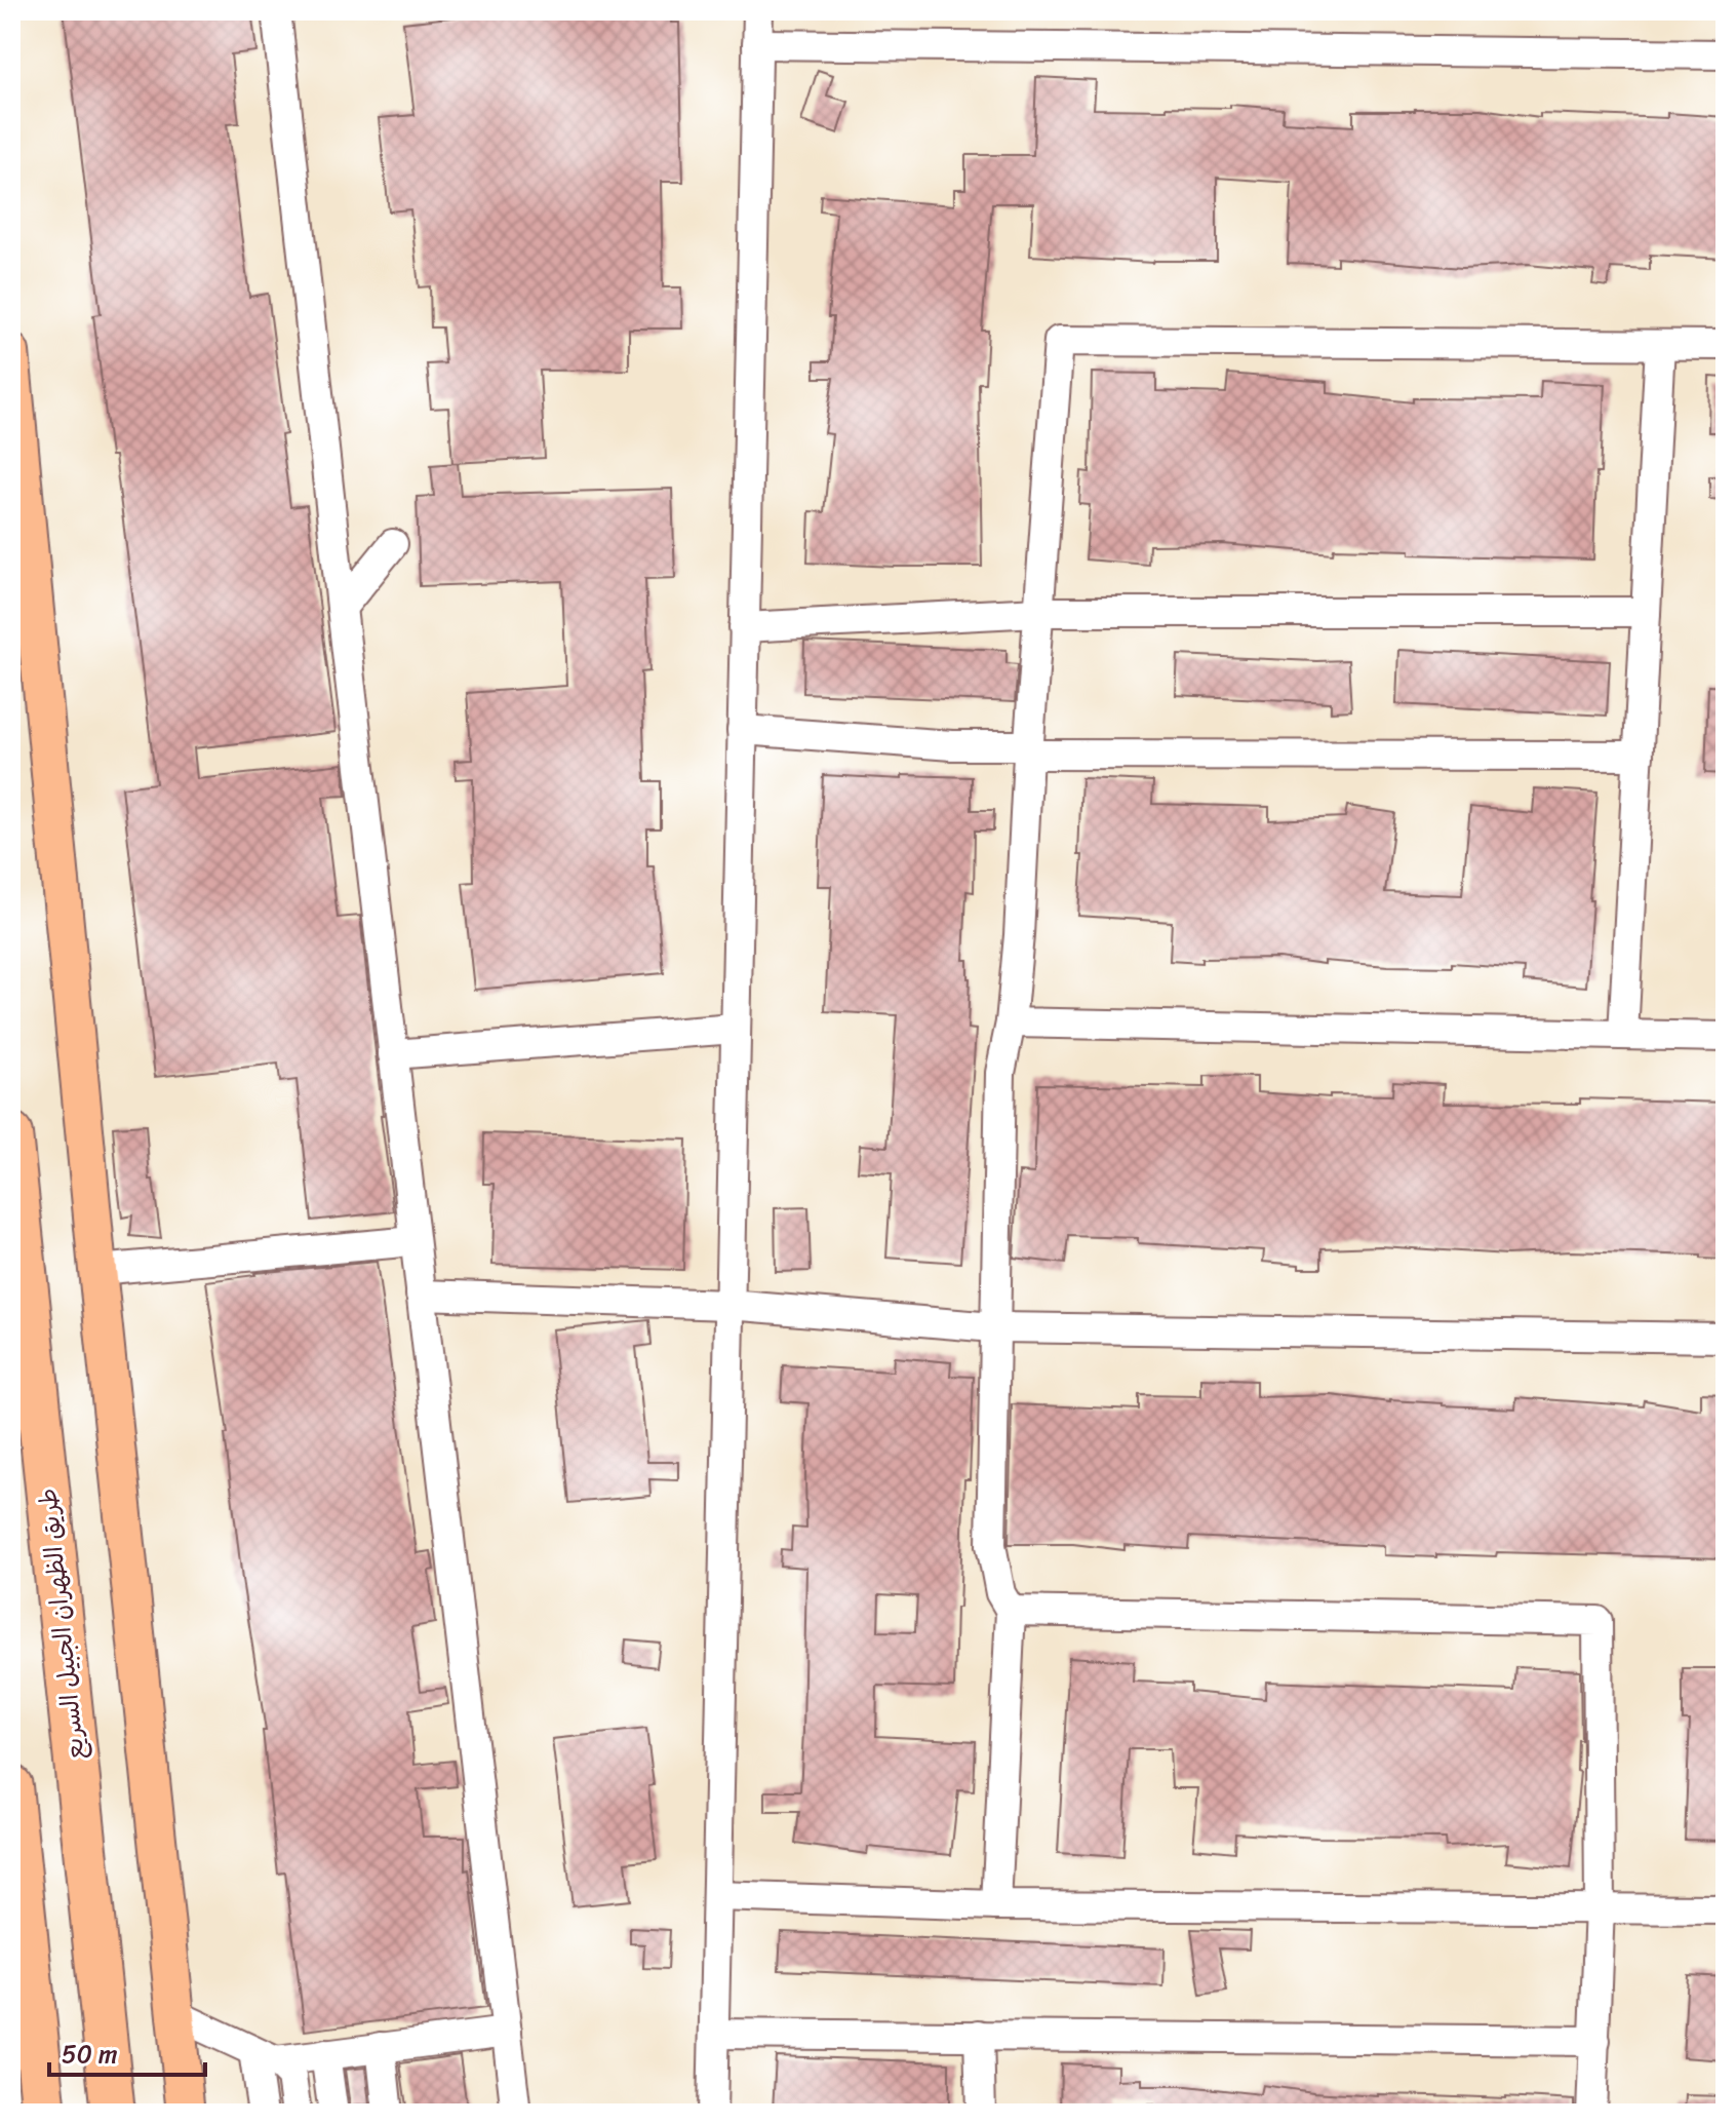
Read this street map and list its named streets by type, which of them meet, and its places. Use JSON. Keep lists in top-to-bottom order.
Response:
{
  "streets": {
    "highway": ["طريق الظهران الجبيل السريع"]
  },
  "scale_bar": "50 m"
}
